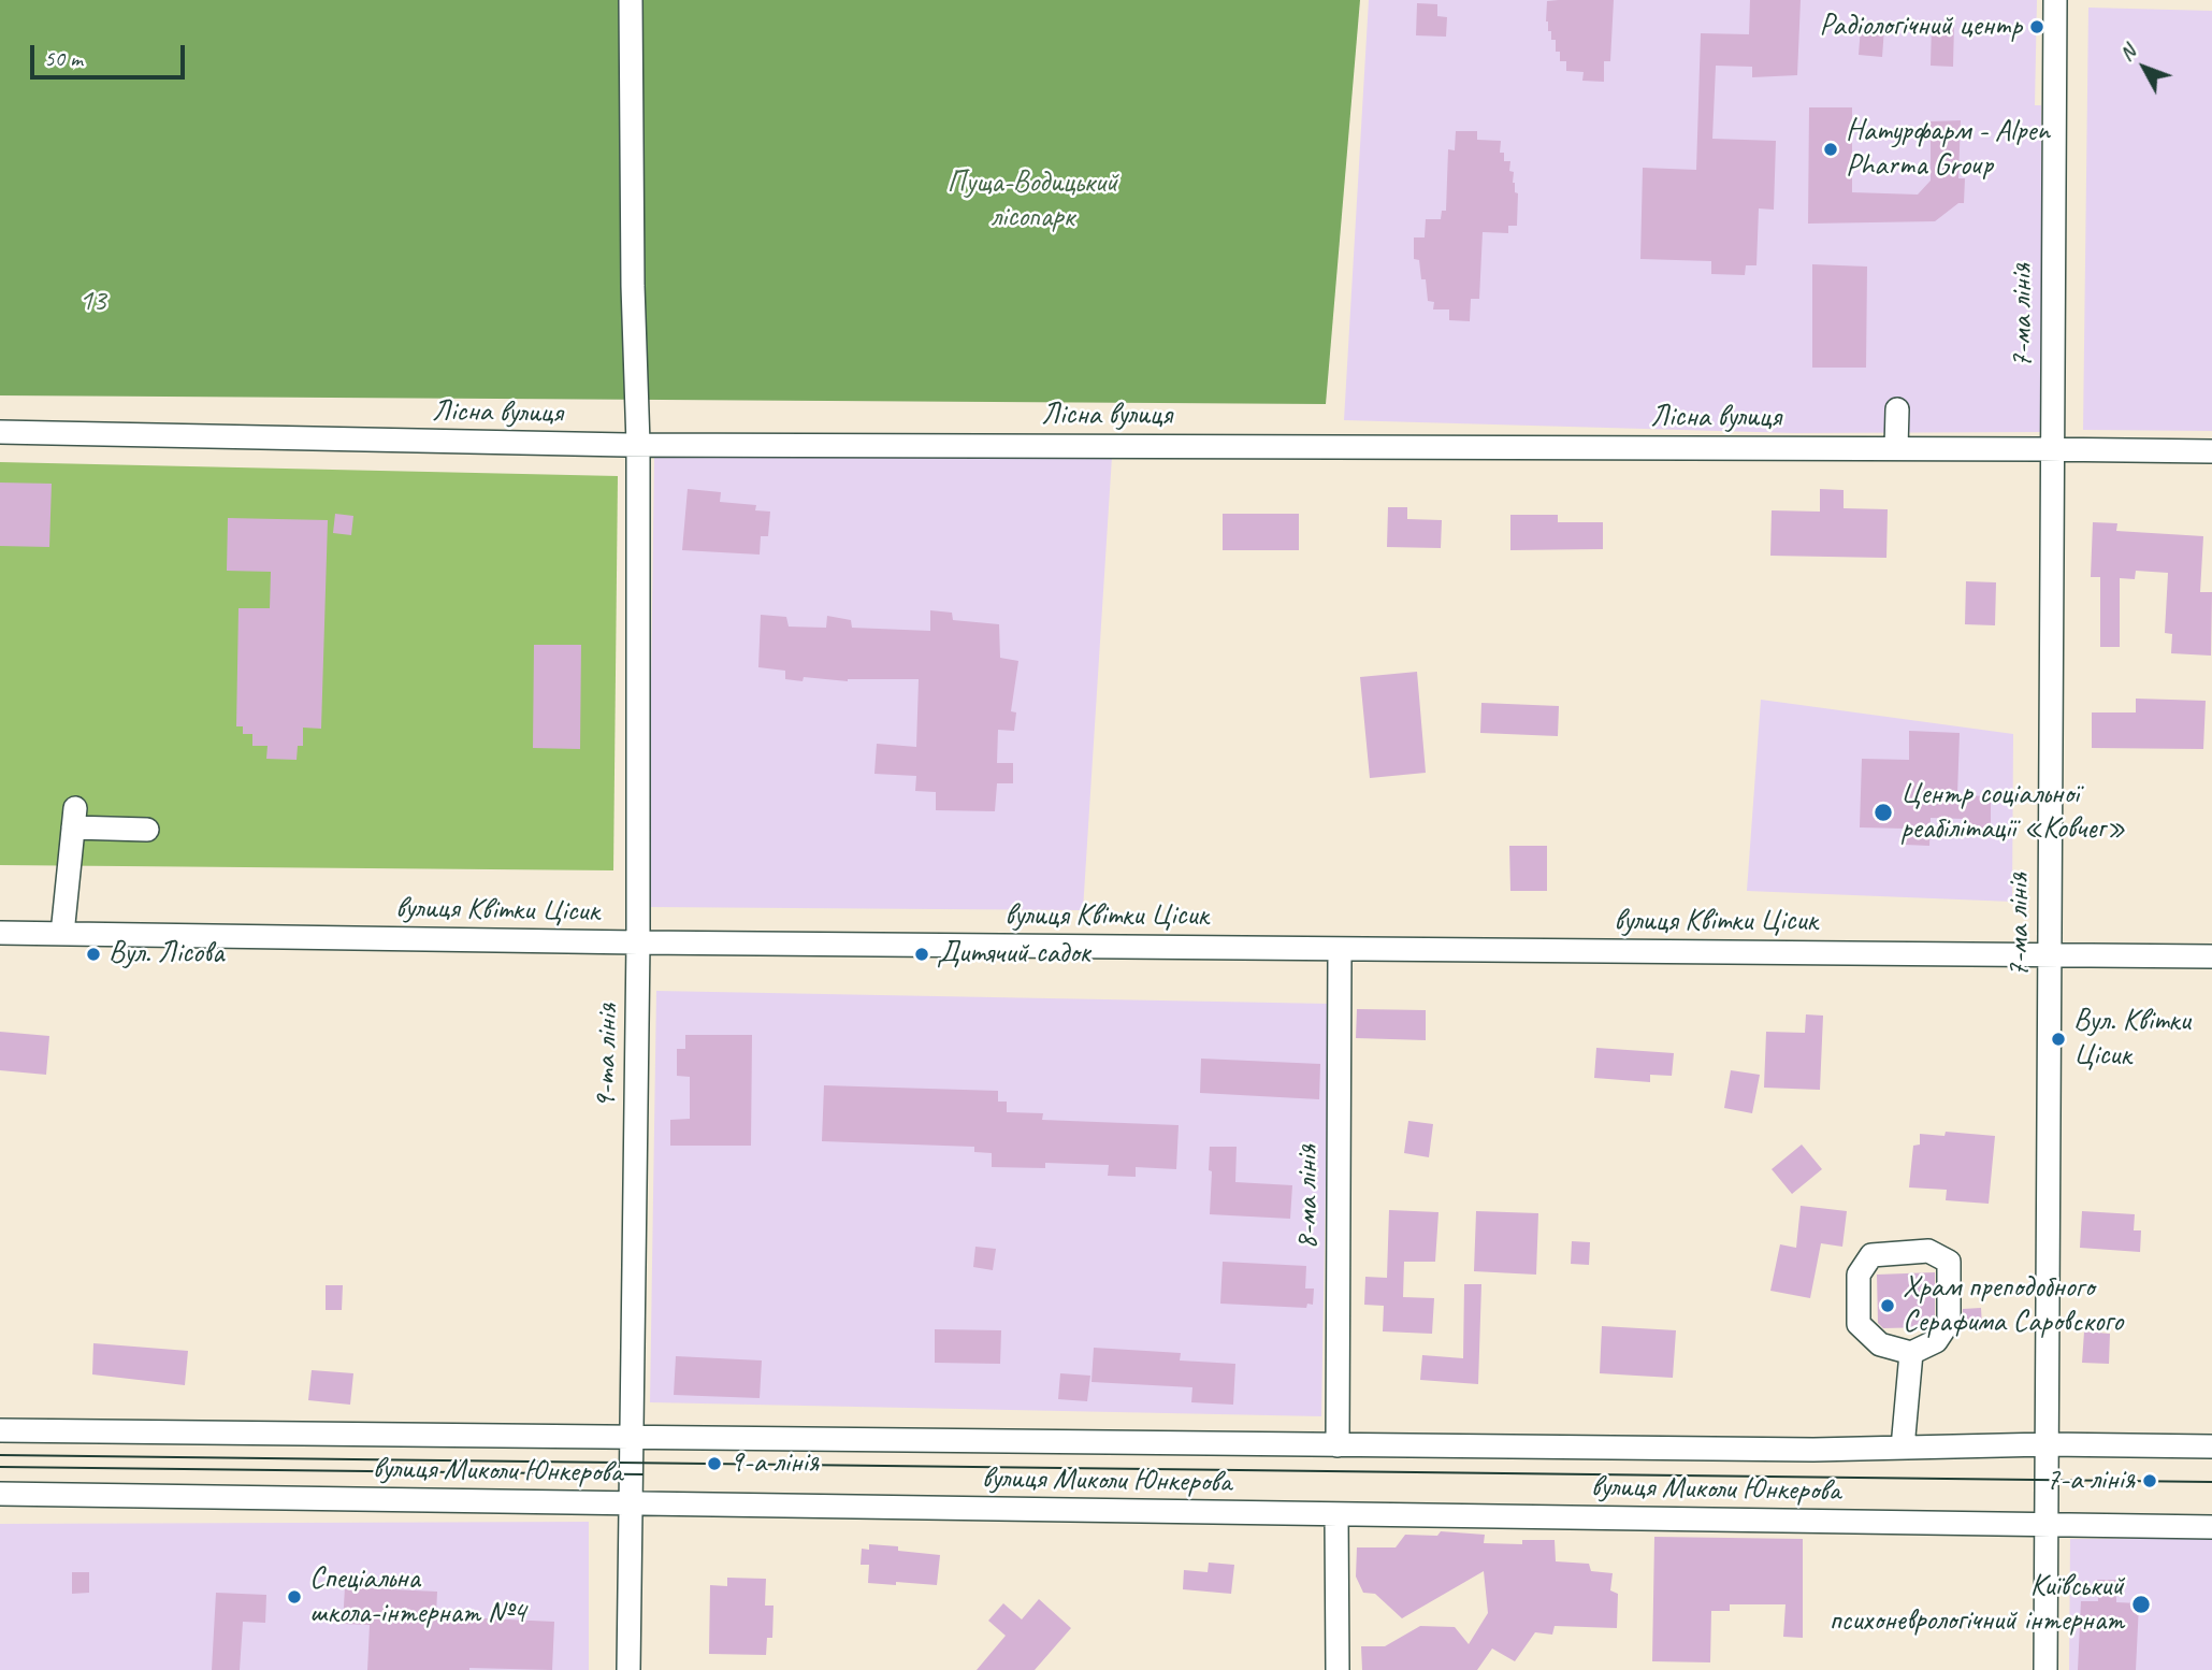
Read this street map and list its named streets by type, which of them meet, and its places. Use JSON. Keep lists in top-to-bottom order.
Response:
{
  "streets": {
    "street": [
      "7-ма лінія",
      "Лісна вулиця",
      "вулиця Квітки Цісик",
      "9-та лінія",
      "8-ма лінія",
      "вулиця Миколи Юнкерова"
    ]
  },
  "crossings": [
    ["7-ма лінія", "Лісна вулиця"],
    ["7-ма лінія", "вулиця Квітки Цісик"],
    ["7-ма лінія", "вулиця Миколи Юнкерова"],
    ["Лісна вулиця", "9-та лінія"],
    ["вулиця Квітки Цісик", "9-та лінія"],
    ["вулиця Квітки Цісик", "8-ма лінія"],
    ["9-та лінія", "вулиця Миколи Юнкерова"],
    ["8-ма лінія", "вулиця Миколи Юнкерова"]
  ],
  "parks": ["Пуща-Водицький лісопарк", "13"],
  "places": [
    "Радіологічний центр",
    "Натурфарм - Alpen Pharma Group",
    "Центр соціальної реабілітації «Ковчег»",
    "Вул. Лісова",
    "Дитячий садок",
    "Вул. Квітки Цісик",
    "Храм преподобного Серафима Саровского",
    "9-а лінія",
    "7-а лінія",
    "Спеціальна школа-інтернат №4",
    "Київський психоневрологічний інтернат"
  ],
  "scale_bar": "50 m",
  "north": "top left"
}
